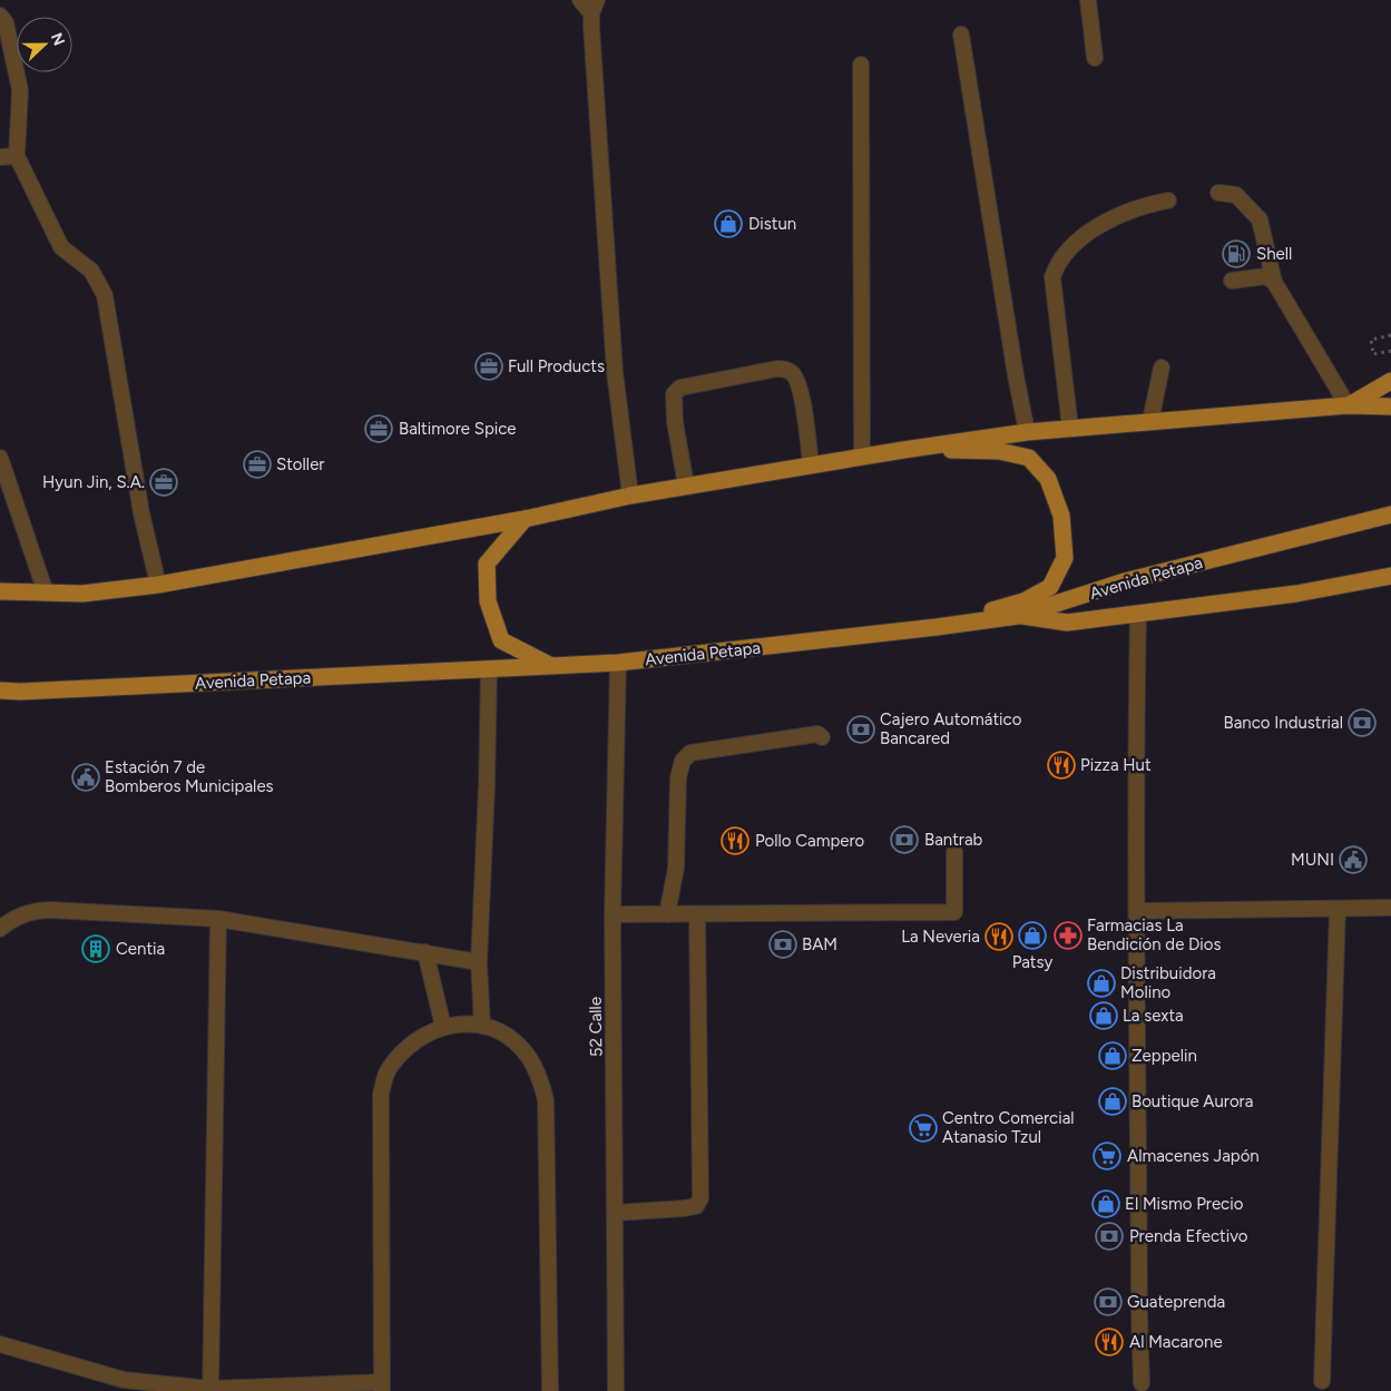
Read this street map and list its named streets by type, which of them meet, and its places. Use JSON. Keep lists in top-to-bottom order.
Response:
{
  "streets": {
    "main road": ["Avenida Petapa"],
    "lane": ["52 Calle"]
  },
  "crossings": [
    ["Avenida Petapa", "52 Calle"]
  ],
  "places": {
    "shop": [
      "Distun",
      "Patsy",
      "Distribuidora Molino",
      "La sexta",
      "Zeppelin",
      "Boutique Aurora",
      "El Mismo Precio"
    ],
    "fuel station": ["Shell"],
    "office": [
      "Full Products",
      "Baltimore Spice",
      "Stoller",
      "Hyun Jin, S.A."
    ],
    "bank": [
      "Banco Industrial",
      "Cajero Automático Bancared",
      "Bantrab",
      "BAM",
      "Prenda Efectivo",
      "Guateprenda"
    ],
    "restaurant": [
      "Pizza Hut",
      "Pollo Campero",
      "La Neveria",
      "Al Macarone"
    ],
    "public building": ["Estación 7 de Bomberos Municipales", "MUNI"],
    "pharmacy": ["Farmacias La Bendición de Dios"],
    "building": ["Centia"],
    "supermarket": ["Centro Comercial Atanasio Tzul", "Almacenes Japón"]
  },
  "north": "right"
}
